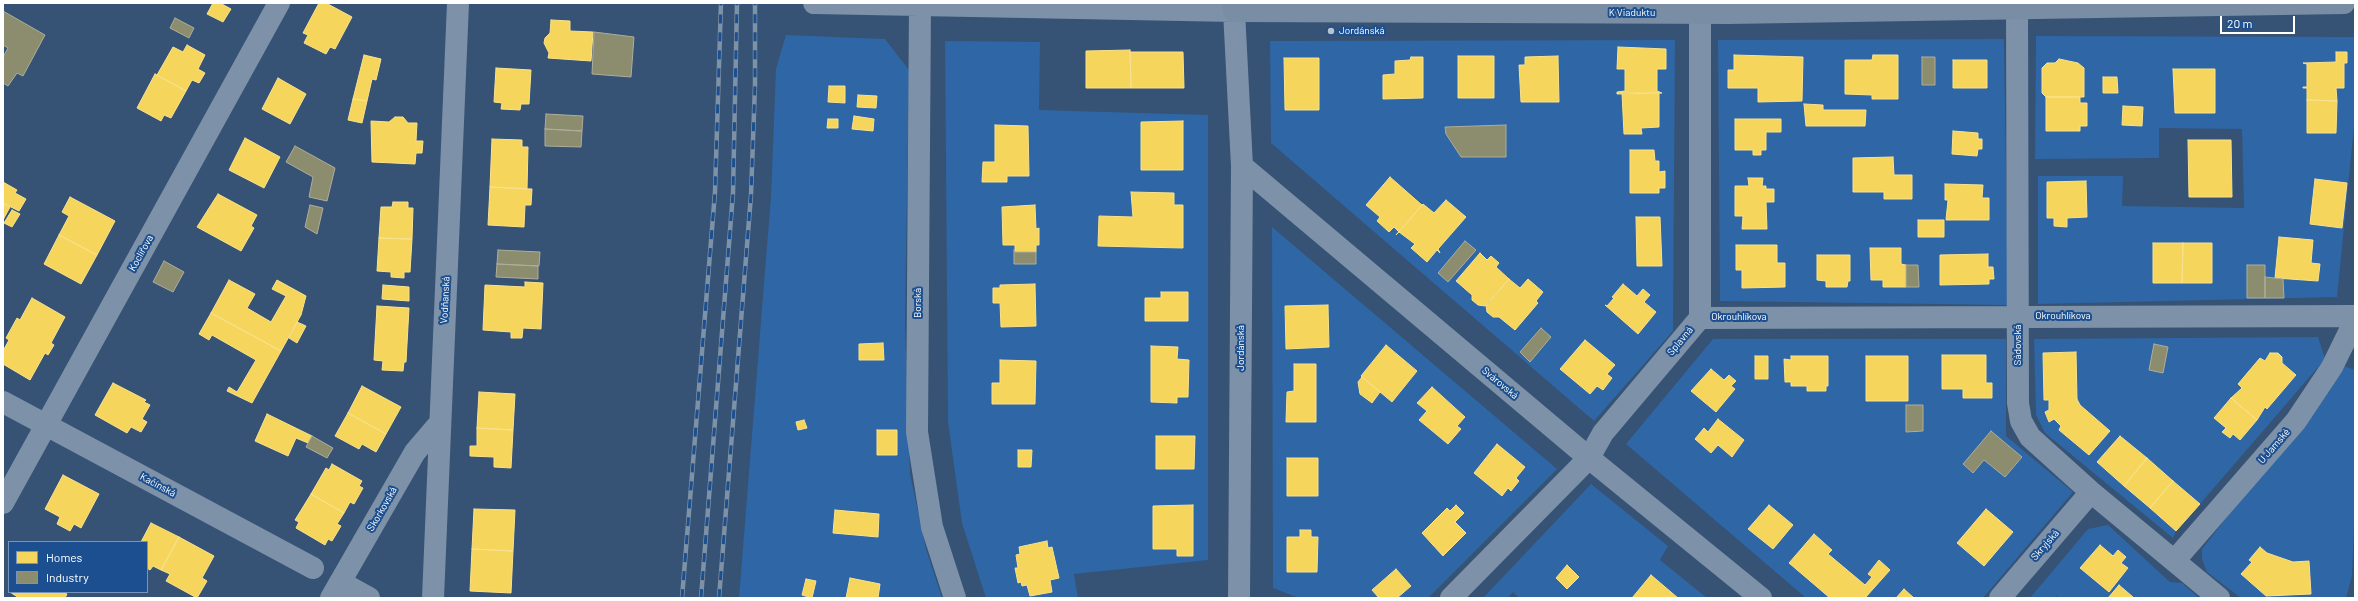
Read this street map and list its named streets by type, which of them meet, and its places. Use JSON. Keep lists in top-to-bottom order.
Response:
{
  "streets": {
    "street": [
      "K Viaduktu",
      "Koclířova",
      "Vodňanská",
      "Borská",
      "Okrouhlíkova",
      "Splavná",
      "Sádovská",
      "Jordánská",
      "Svárovská",
      "U Jamské",
      "Kačínská",
      "Skorkovská",
      "Skryjská"
    ]
  },
  "crossings": [
    ["K Viaduktu", "Borská"],
    ["K Viaduktu", "Splavná"],
    ["K Viaduktu", "Sádovská"],
    ["K Viaduktu", "Jordánská"],
    ["Koclířova", "Kačínská"],
    ["Vodňanská", "Skorkovská"],
    ["Okrouhlíkova", "Splavná"],
    ["Okrouhlíkova", "Sádovská"],
    ["Splavná", "Svárovská"],
    ["Sádovská", "U Jamské"],
    ["Sádovská", "Skryjská"],
    ["Jordánská", "Svárovská"]
  ],
  "places": ["Jordánská"],
  "legend": ["Homes", "Industry"],
  "scale_bar": "20 m"
}
